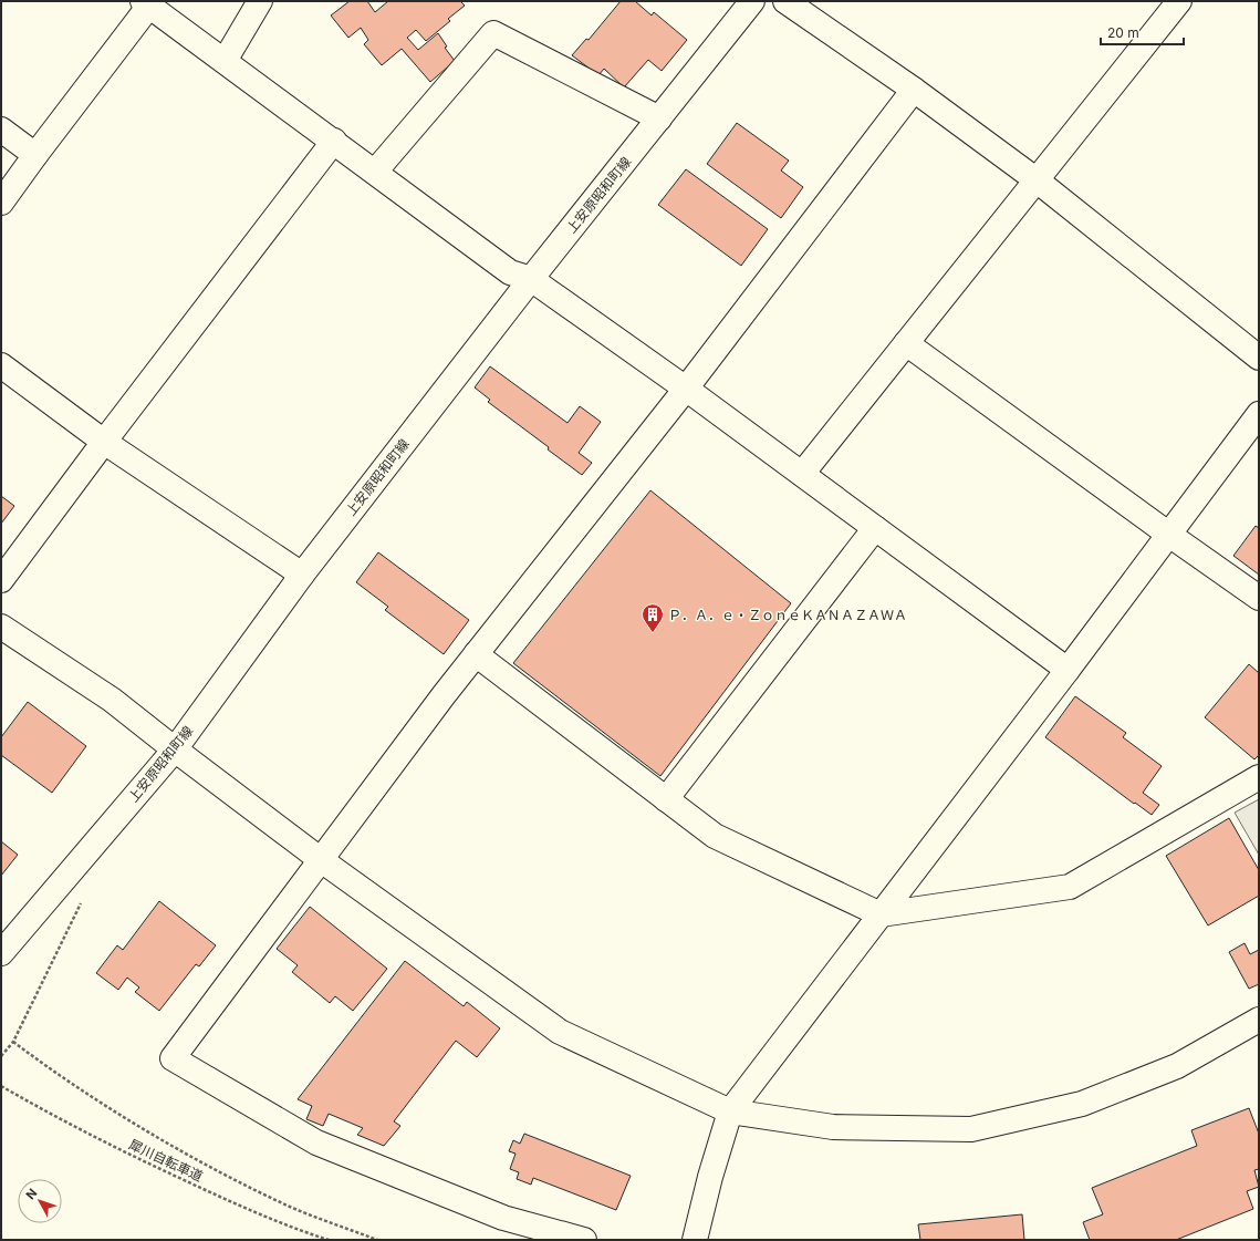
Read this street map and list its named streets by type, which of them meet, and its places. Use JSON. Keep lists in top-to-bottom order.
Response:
{
  "streets": {
    "street": ["上安原昭和町線"],
    "path": ["犀川自転車道"]
  },
  "places": {
    "building": ["Ｐ．Ａ．ｅ・ＺｏｎｅＫＡＮＡＺＡＷＡ"]
  },
  "scale_bar": "20 m",
  "north": "top left"
}
